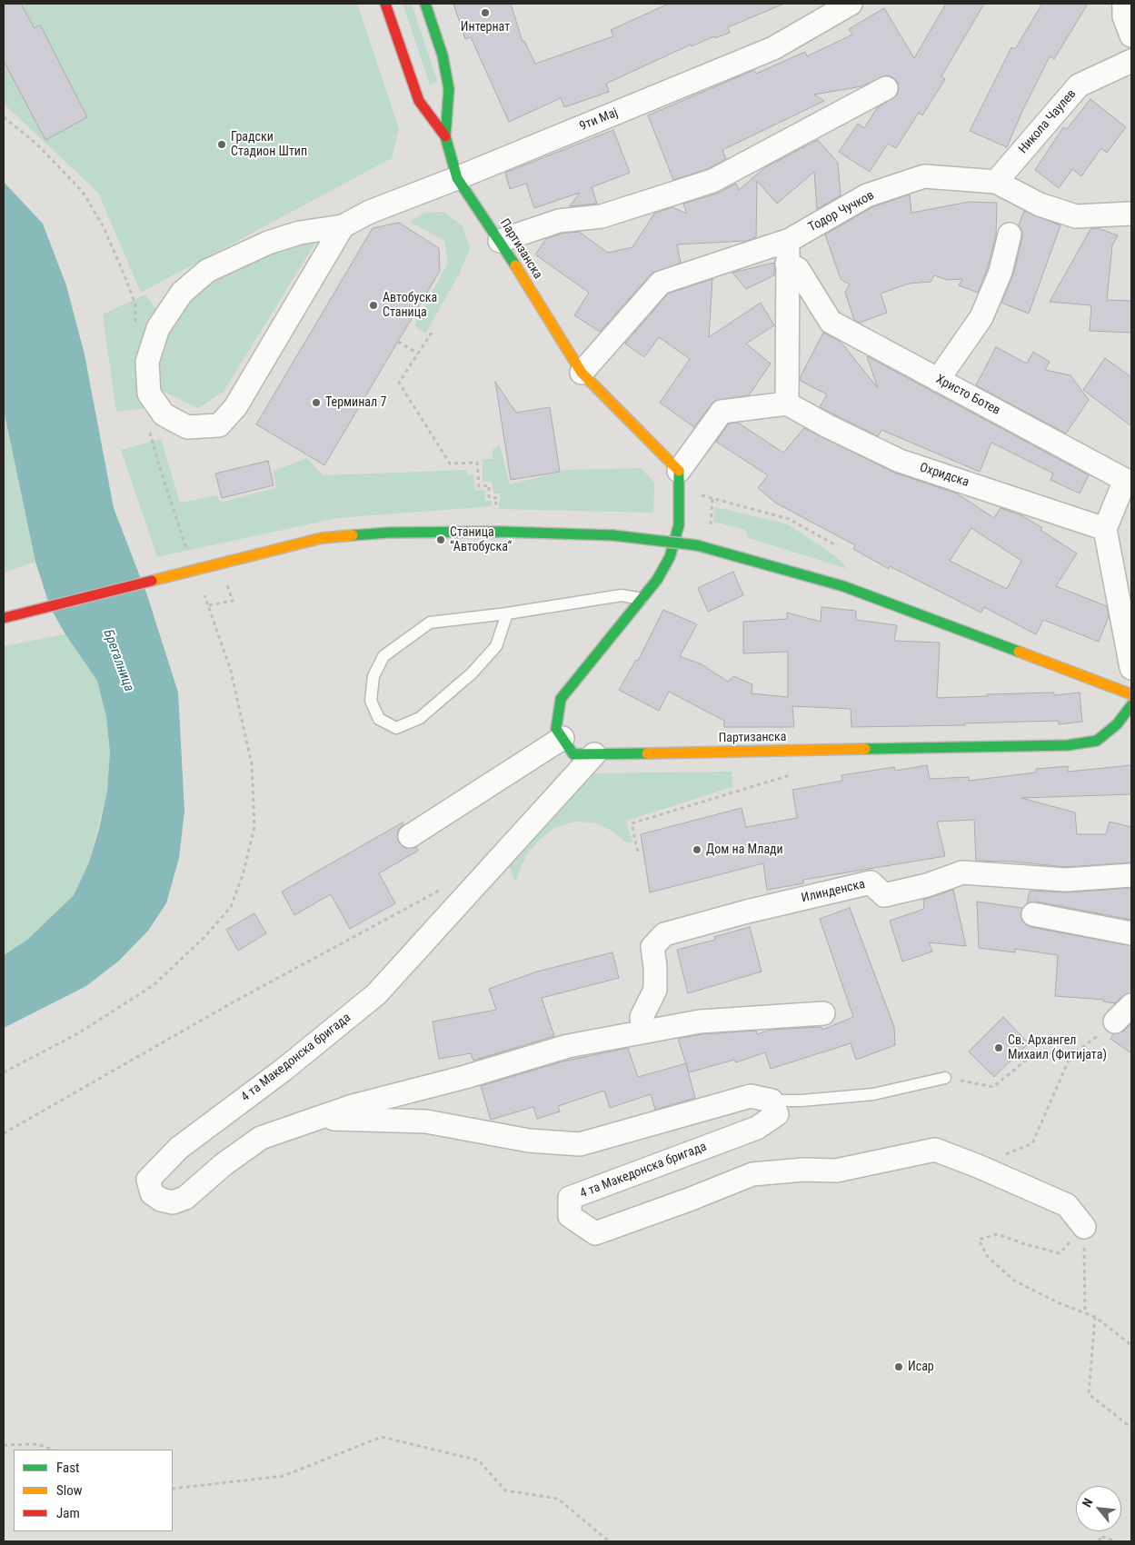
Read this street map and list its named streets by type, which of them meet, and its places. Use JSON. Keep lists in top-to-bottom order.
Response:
{
  "streets": {
    "street": [
      "9ти Мај",
      "Никола Чаулев",
      "Тодор Чучков",
      "Партизанска",
      "Христо Ботев",
      "Охридска",
      "Илинденска",
      "4 та Македонска бригада"
    ]
  },
  "crossings": [
    ["9ти Мај", "Партизанска"],
    ["Никола Чаулев", "Тодор Чучков"],
    ["Тодор Чучков", "Партизанска"],
    ["Партизанска", "4 та Македонска бригада"],
    ["Христо Ботев", "Охридска"],
    ["Илинденска", "4 та Македонска бригада"]
  ],
  "water": ["Брегалница"],
  "places": [
    "Интернат",
    "Градски Стадион Штип",
    "Автобуска Станица",
    "Терминал 7",
    "Станица “Автобуска“",
    "Дом на Млади",
    "Св. Архангел Михаил (Фитијата)",
    "Исар"
  ],
  "legend": ["Fast", "Slow", "Jam"],
  "north": "top left"
}
